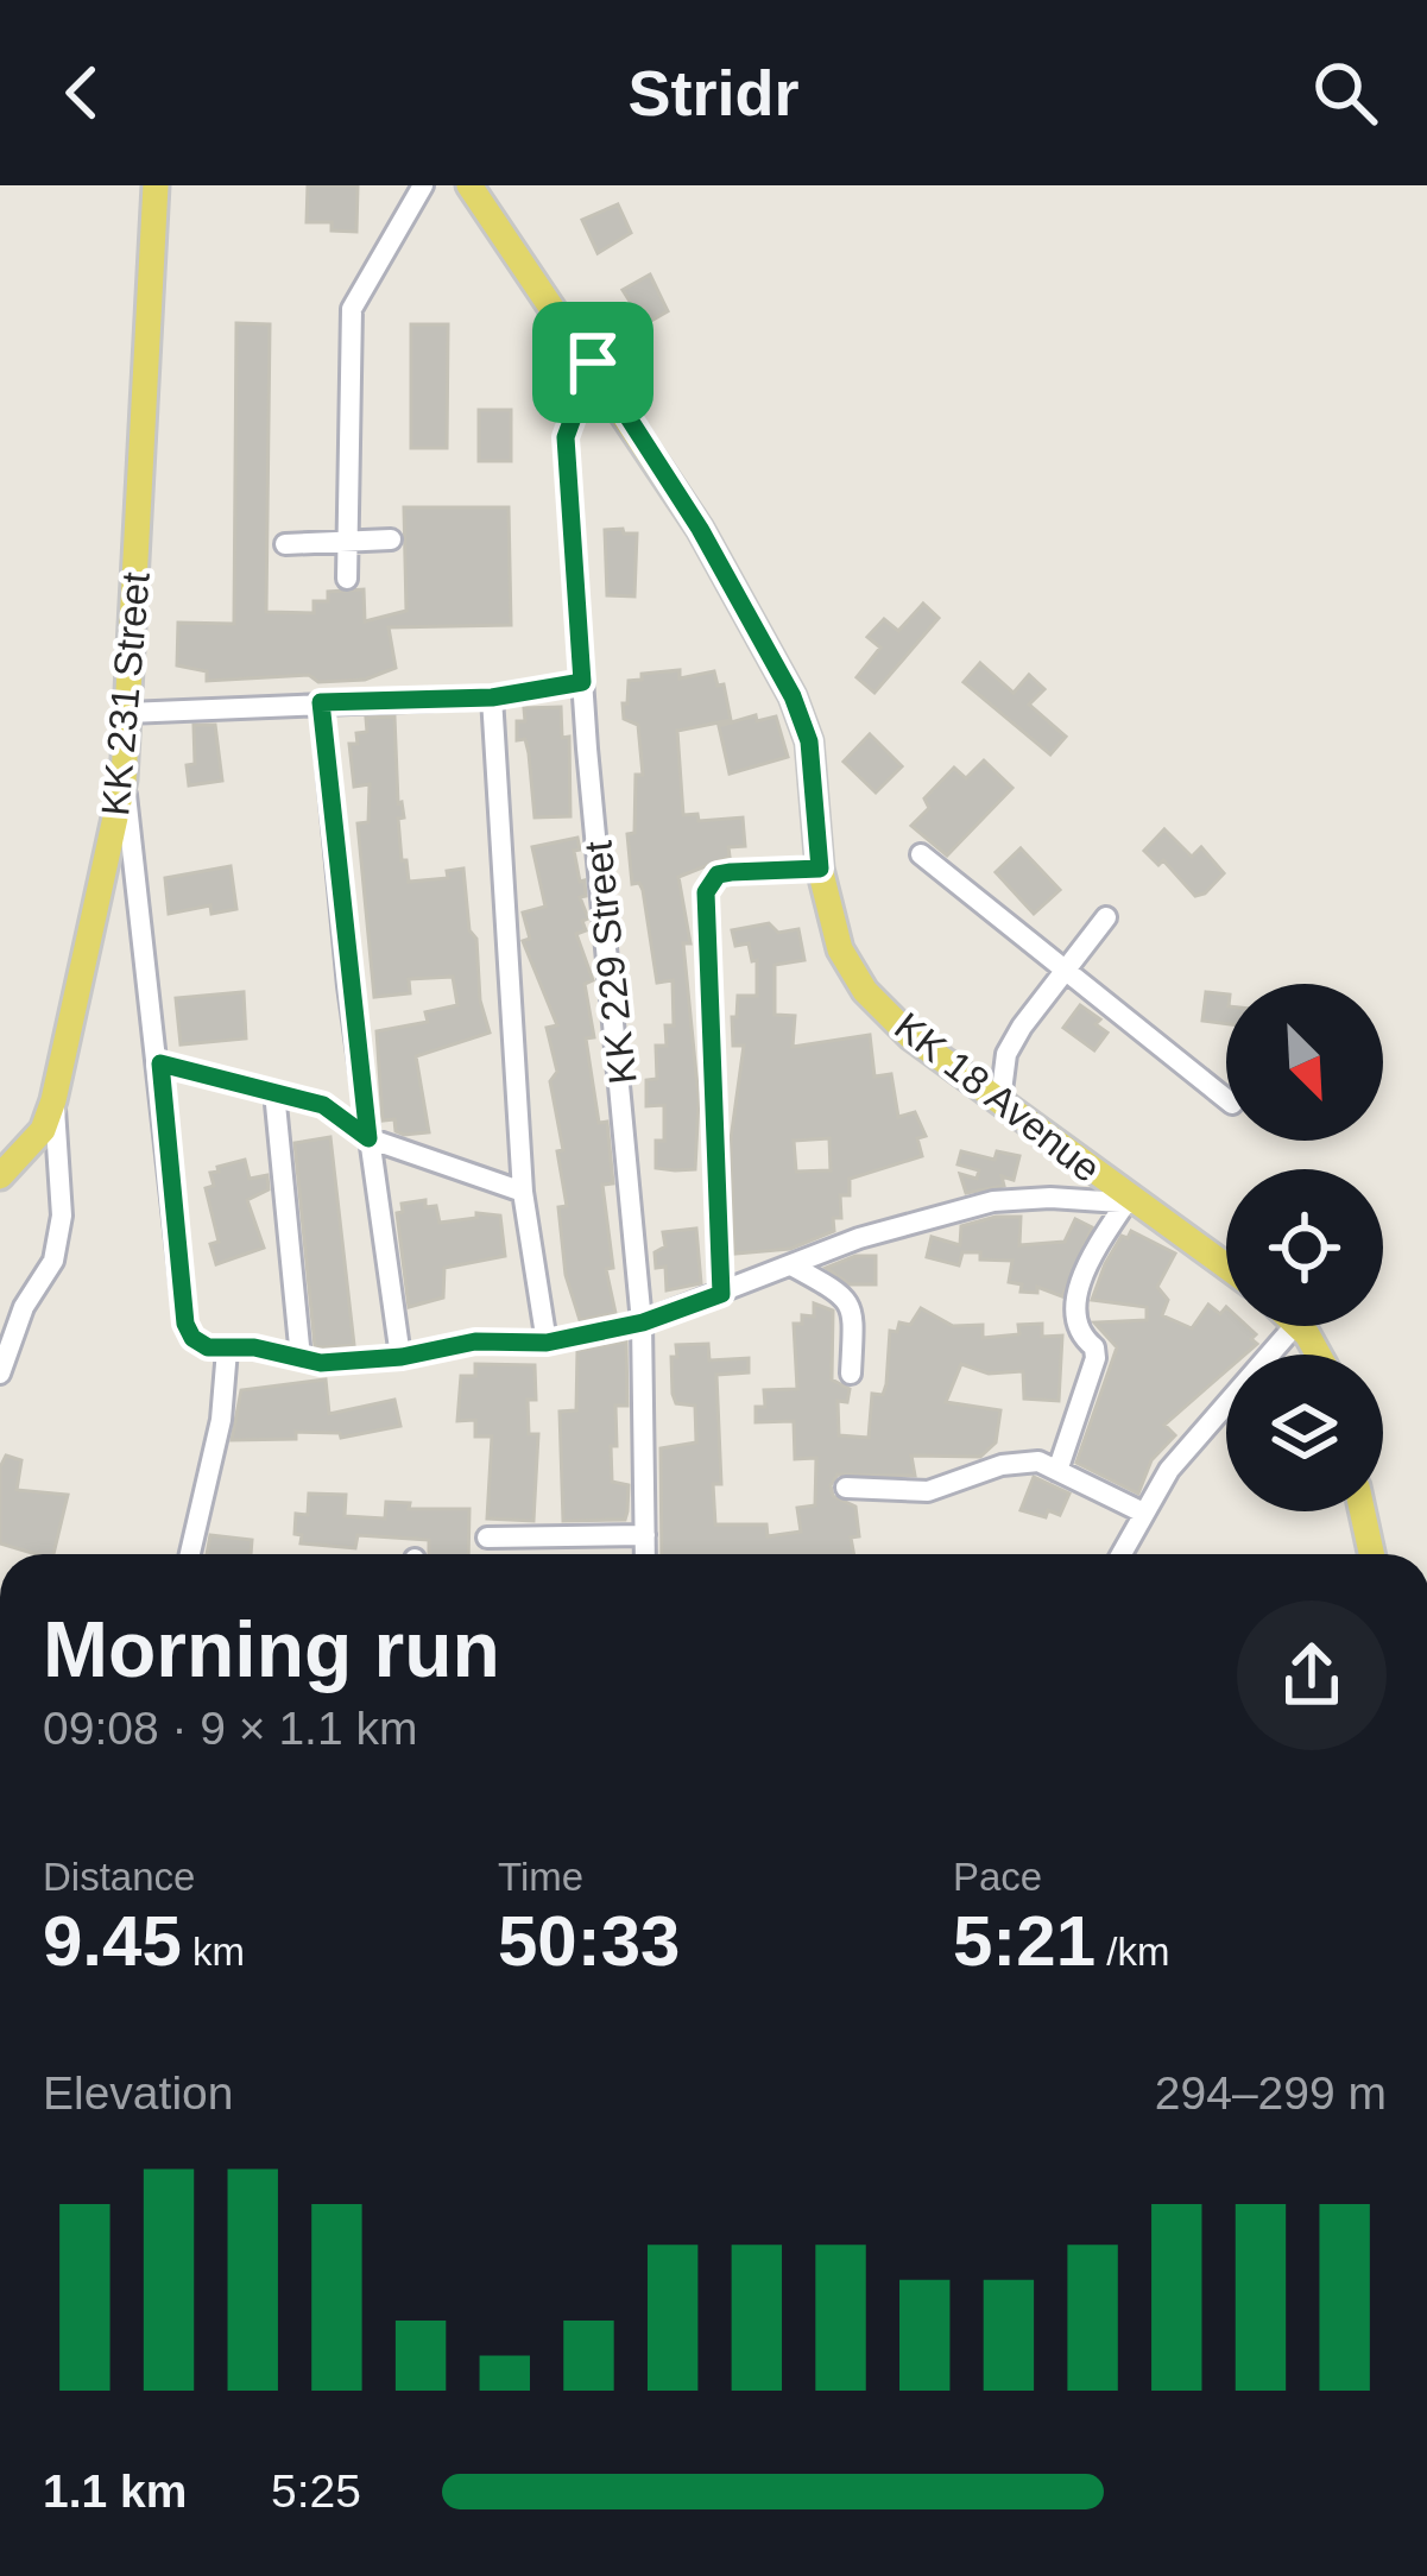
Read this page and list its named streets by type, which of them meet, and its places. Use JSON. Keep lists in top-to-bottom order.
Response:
{
  "streets": {
    "main road": ["KK 231 Street", "KK 18 Avenue"],
    "street": ["KK 229 Street"]
  },
  "crossings": [
    ["KK 229 Street", "KK 18 Avenue"]
  ],
  "north": "bottom right",
  "page": {
    "header": "Stridr",
    "heading": ["Morning run", "09:08 · 9 × 1.1 km"],
    "stats": [
      ["Distance", "9.45 km"],
      ["Time", "50:33"],
      ["Pace", "5:21 /km"]
    ],
    "chart": ["Elevation", "294–299 m"],
    "list": [
      {
        "name": "1.1 km",
        "note": "5:25"
      }
    ]
  }
}
